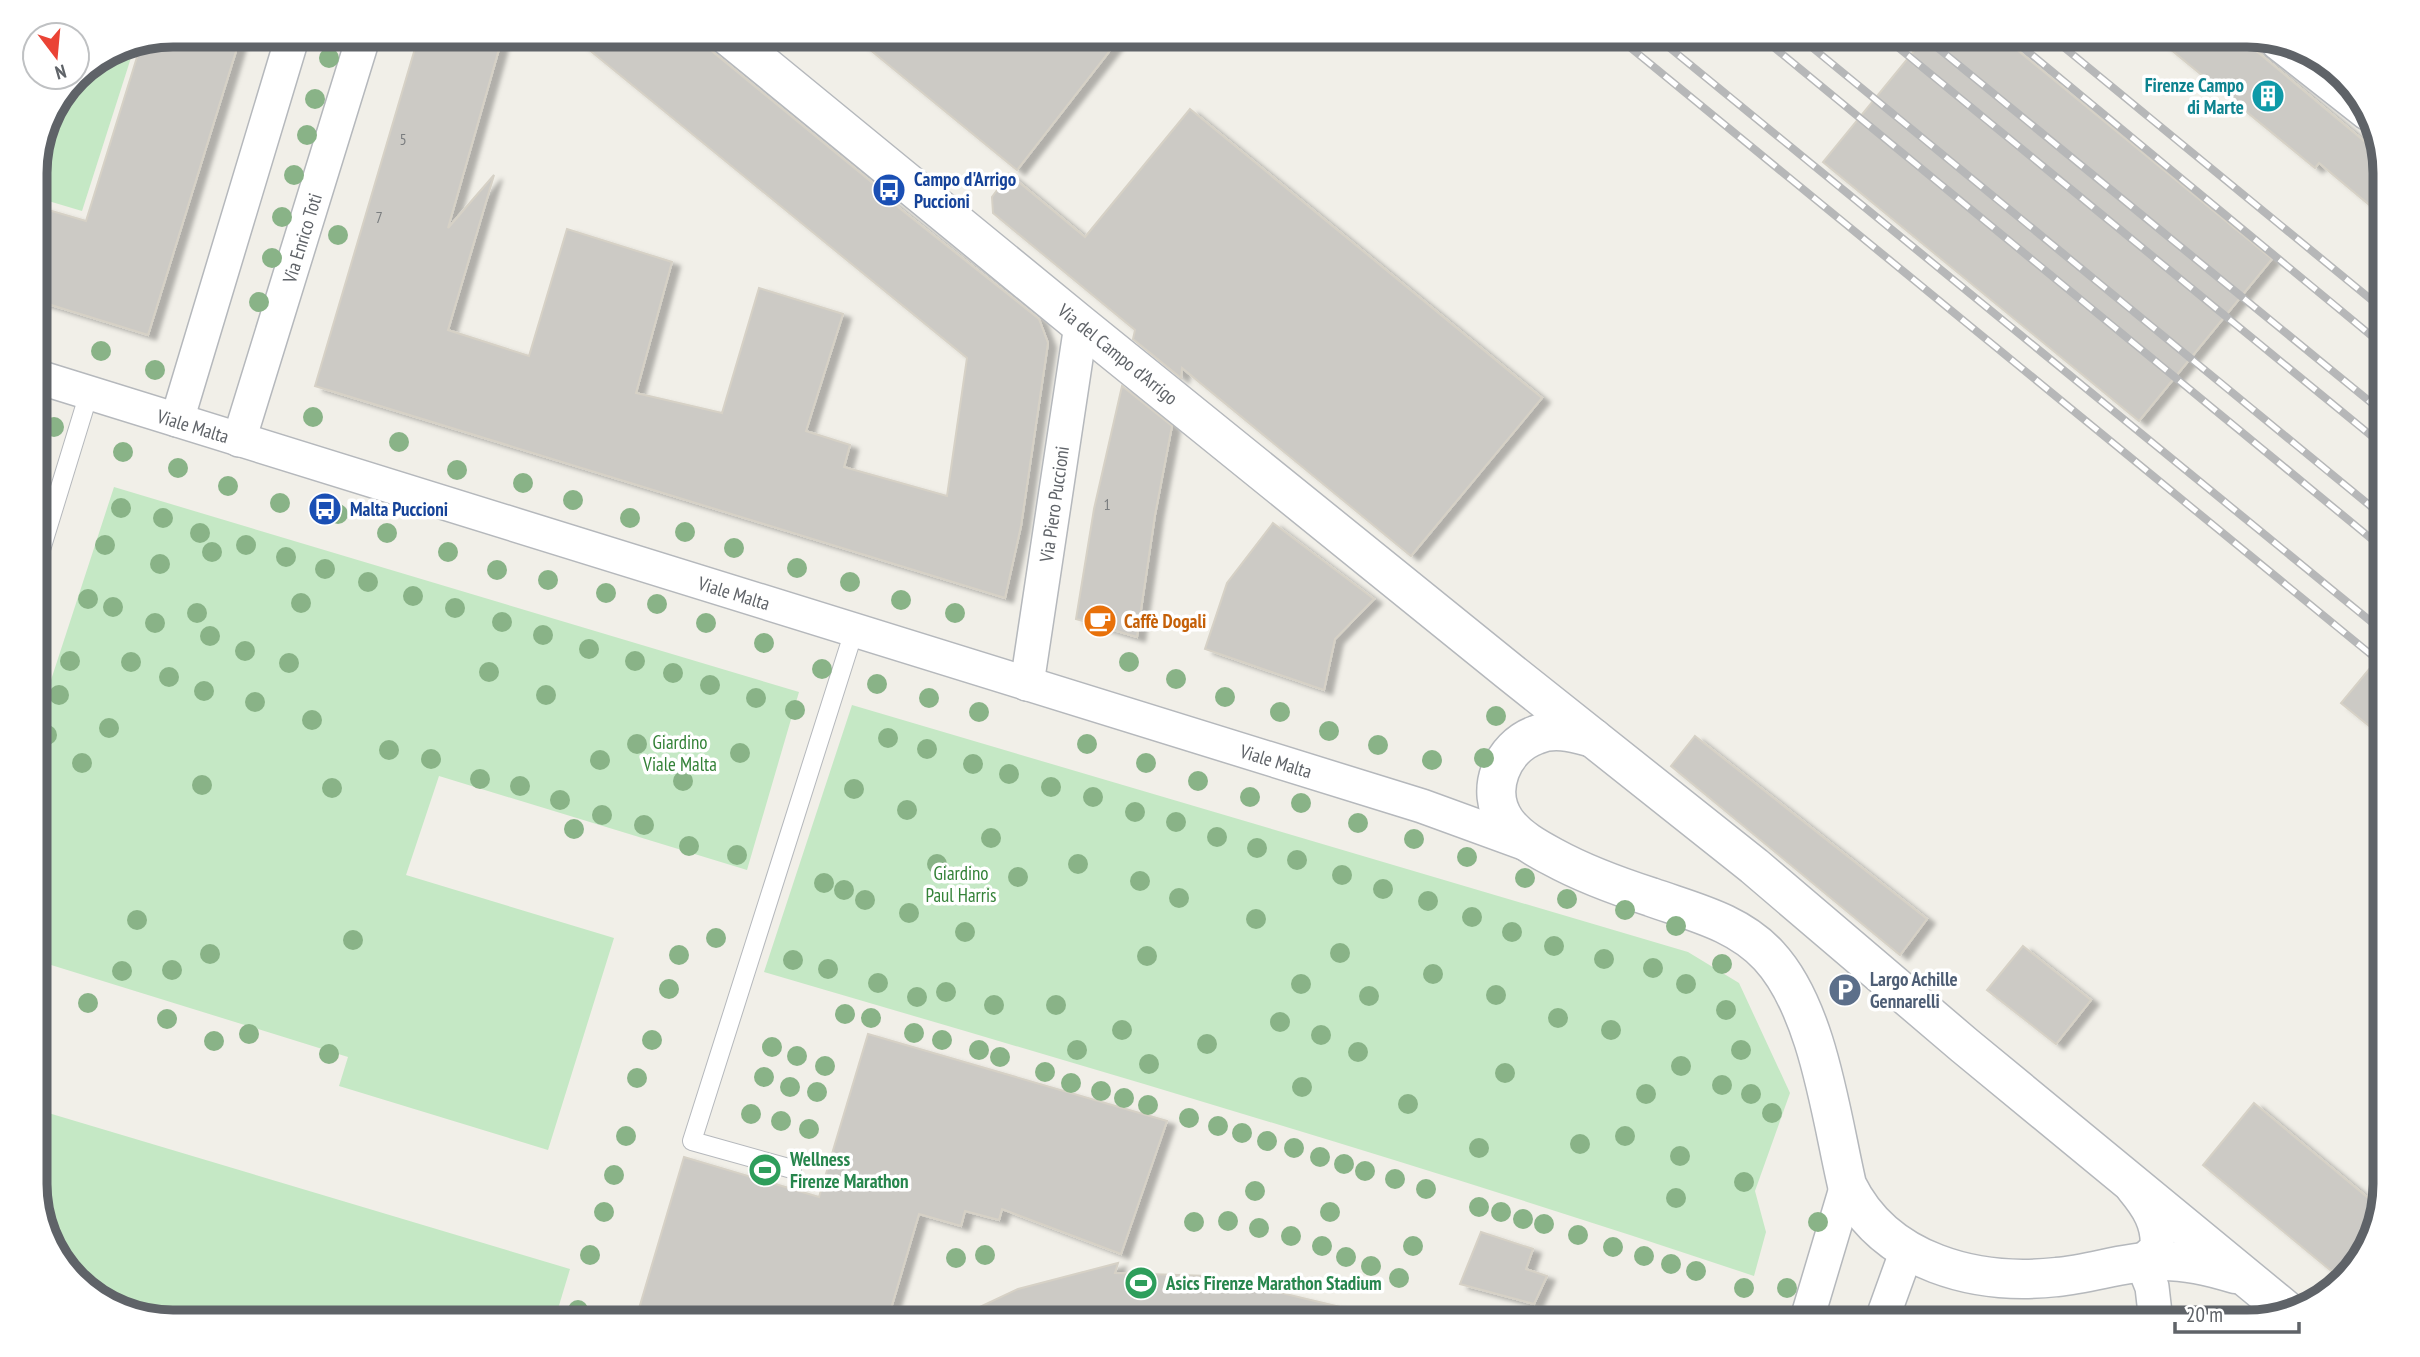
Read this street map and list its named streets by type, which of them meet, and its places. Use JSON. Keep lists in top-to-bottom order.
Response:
{
  "streets": {
    "street": [
      "Via Enrico Toti",
      "Via del Campo d'Arrigo",
      "Viale Malta",
      "Via Piero Puccioni"
    ]
  },
  "crossings": [
    ["Via Enrico Toti", "Viale Malta"],
    ["Via del Campo d'Arrigo", "Via Piero Puccioni"],
    ["Viale Malta", "Via Piero Puccioni"]
  ],
  "parks": ["Giardino Viale Malta", "Giardino Paul Harris"],
  "places": {
    "building": ["Firenze Campo di Marte"],
    "bus stop": ["Campo d'Arrigo Puccioni", "Malta Puccioni"],
    "cafe": ["Caffè Dogali"],
    "parking": ["Largo Achille Gennarelli"],
    "sports": ["Wellness Firenze Marathon", "Asics Firenze Marathon Stadium"]
  },
  "house_numbers": ["5", "7", "1"],
  "scale_bar": "20 m",
  "north": "bottom"
}
